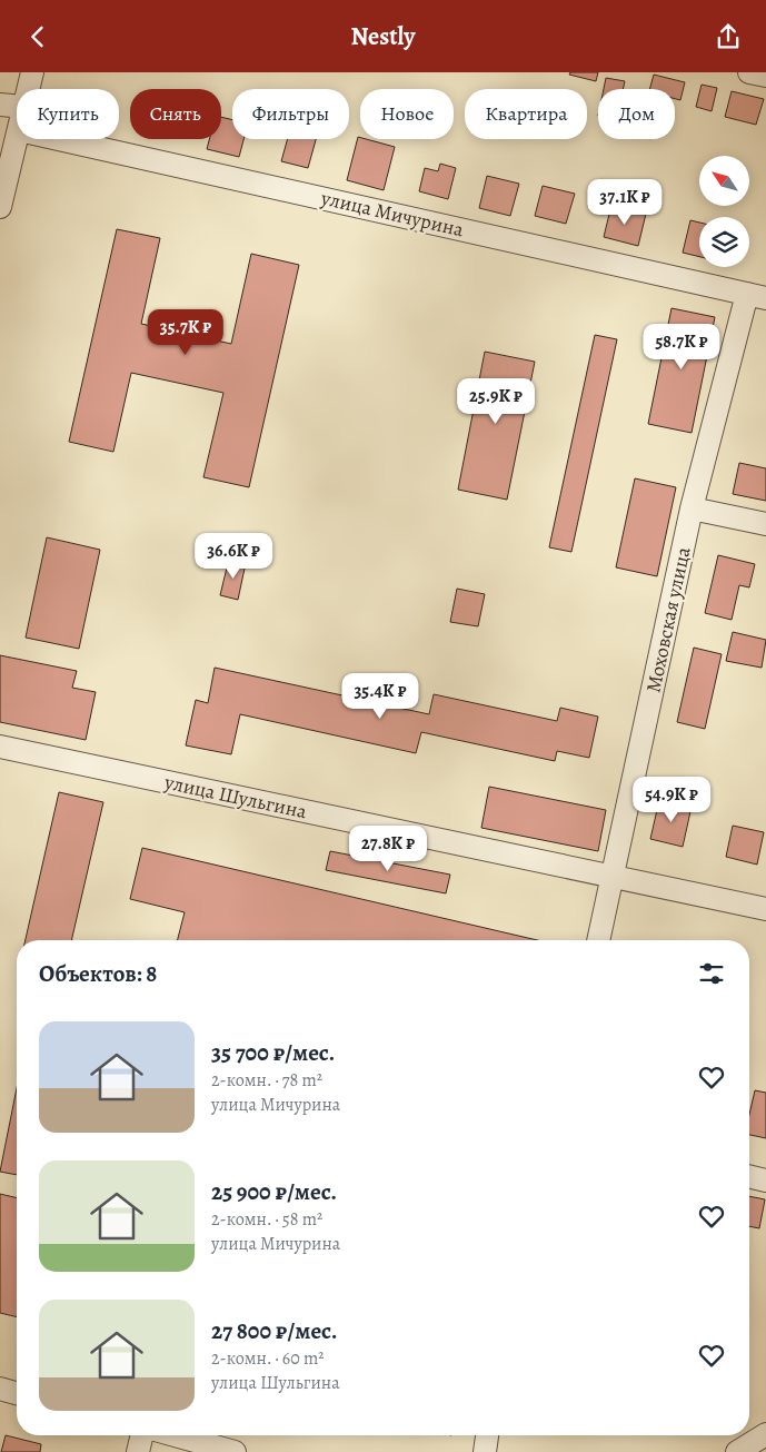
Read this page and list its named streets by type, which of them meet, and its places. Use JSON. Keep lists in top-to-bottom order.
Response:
{
  "streets": {
    "street": ["улица Мичурина", "Моховская улица", "улица Шульгина"]
  },
  "crossings": [
    ["улица Мичурина", "Моховская улица"],
    ["Моховская улица", "улица Шульгина"]
  ],
  "north": "top left",
  "page": {
    "header": "Nestly",
    "chip": [
      "Купить",
      "Снять",
      "Фильтры",
      "Новое",
      "Квартира",
      "Дом"
    ],
    "price": [
      "37.1K ₽",
      "35.7K ₽",
      "58.7K ₽",
      "25.9K ₽",
      "36.6K ₽",
      "35.4K ₽",
      "54.9K ₽",
      "27.8K ₽"
    ],
    "heading": "Объектов: 8",
    "list": [
      {
        "name": "35 700 ₽/мес.",
        "note": "2-комн. · 78 m² · улица Мичурина"
      },
      {
        "name": "25 900 ₽/мес.",
        "note": "2-комн. · 58 m² · улица Мичурина"
      },
      {
        "name": "27 800 ₽/мес.",
        "note": "2-комн. · 60 m² · улица Шульгина"
      }
    ]
  }
}
